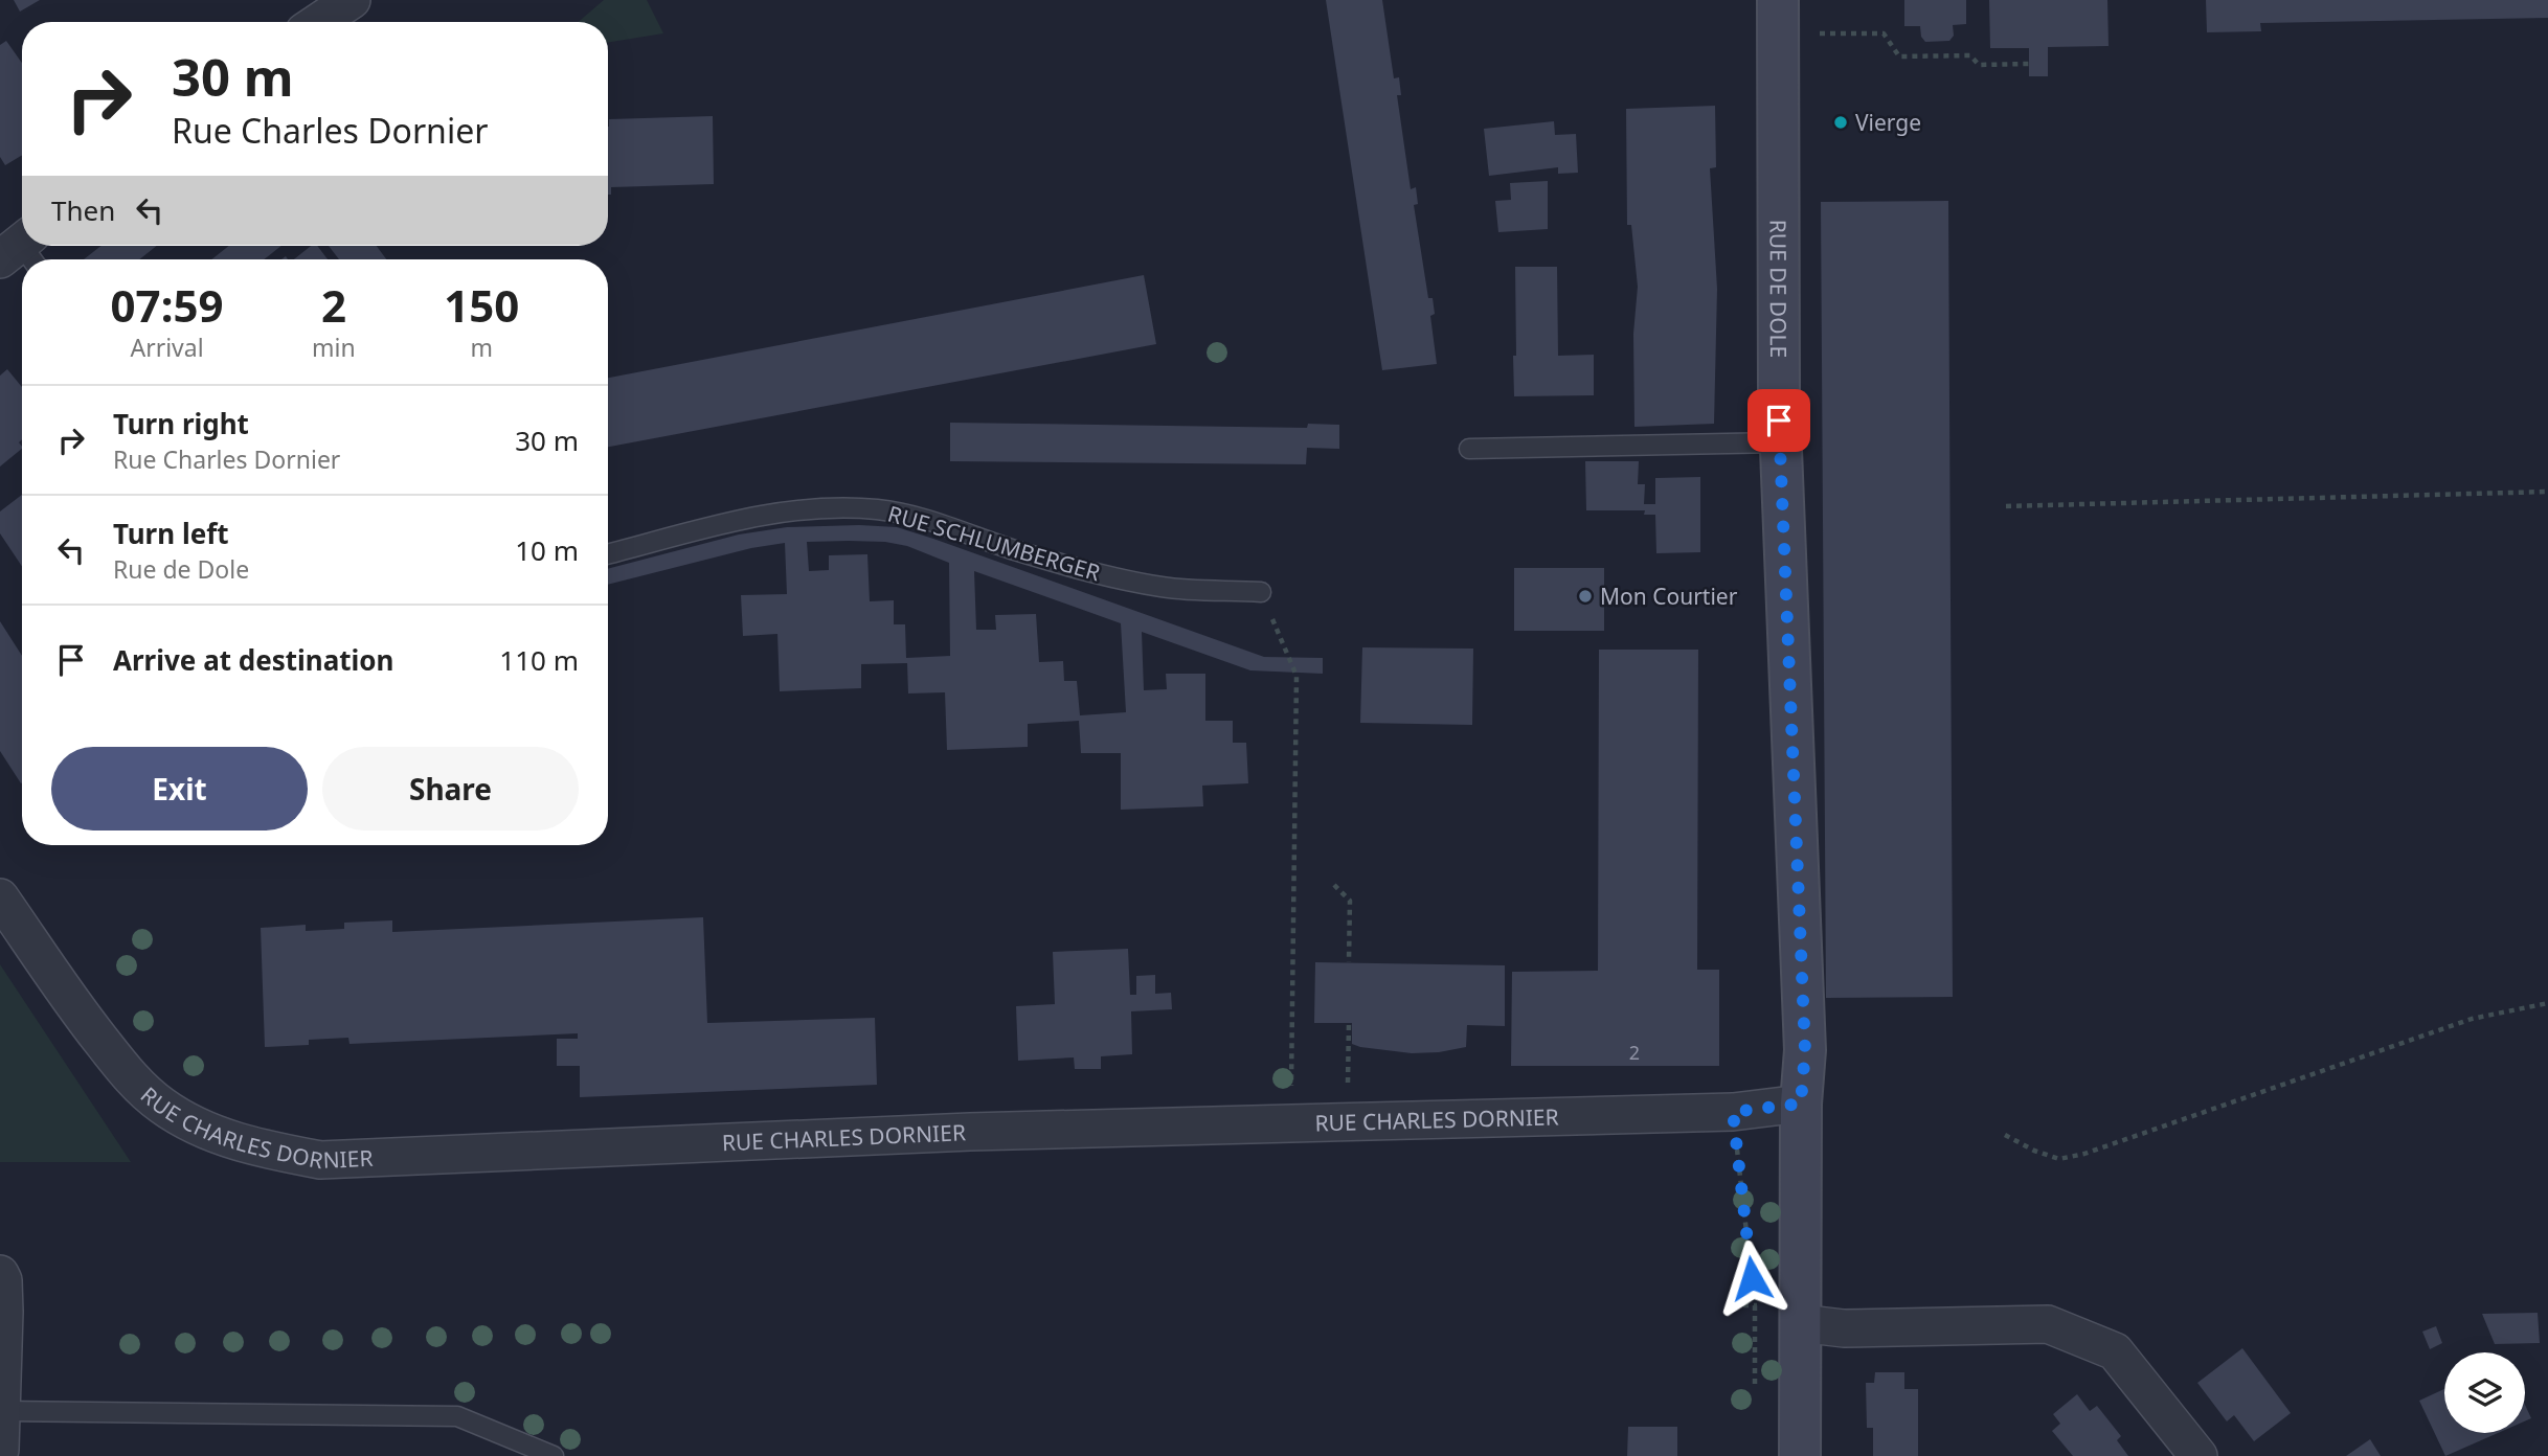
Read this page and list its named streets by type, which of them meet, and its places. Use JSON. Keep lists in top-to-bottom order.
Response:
{
  "streets": {
    "main road": ["RUE DE DOLE"],
    "street": ["RUE CHARLES DORNIER"],
    "lane": ["RUE SCHLUMBERGER"]
  },
  "crossings": [
    ["RUE DE DOLE", "RUE CHARLES DORNIER"]
  ],
  "places": ["Vierge", "Mon Courtier"],
  "house_numbers": ["2"],
  "page": {
    "turn": ["30 m", "Rue Charles Dornier"],
    "then": "Then",
    "eta": [
      "07:59",
      "Arrival",
      "2",
      "min",
      "150",
      "m"
    ],
    "list": [
      {
        "name": "Turn right",
        "note": "Rue Charles Dornier",
        "value": "30 m"
      },
      {
        "name": "Turn left",
        "note": "Rue de Dole",
        "value": "10 m"
      },
      {
        "name": "Arrive at destination",
        "value": "110 m"
      }
    ],
    "buttons": ["Exit", "Share"]
  }
}
